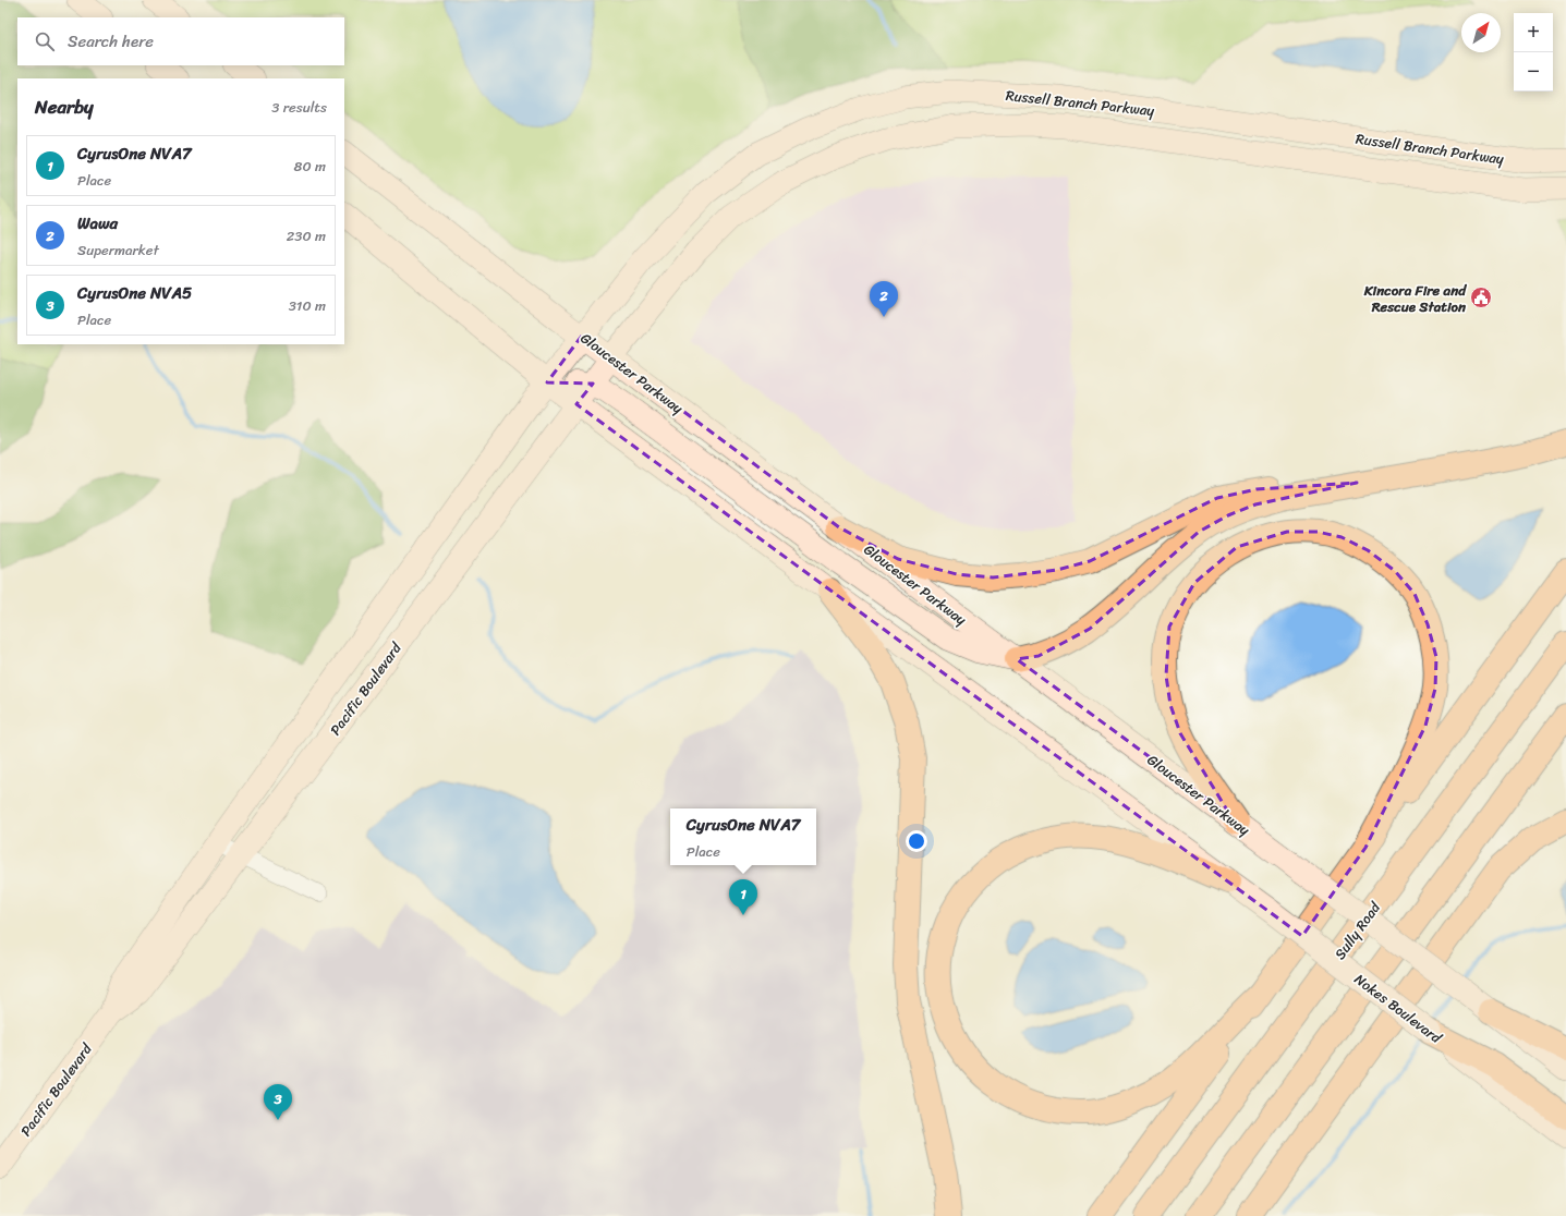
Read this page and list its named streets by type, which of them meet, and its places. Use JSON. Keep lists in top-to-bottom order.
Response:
{
  "streets": {
    "highway": ["Sully Road"],
    "main road": [
      "Russell Branch Parkway",
      "Gloucester Parkway",
      "Pacific Boulevard",
      "Nokes Boulevard"
    ]
  },
  "crossings": [
    ["Russell Branch Parkway", "Gloucester Parkway"],
    ["Russell Branch Parkway", "Pacific Boulevard"],
    ["Gloucester Parkway", "Pacific Boulevard"]
  ],
  "places": {
    "public building": ["Kincora Fire and Rescue Station"]
  },
  "north": "top right",
  "page": {
    "map_buttons": ["+", "−"],
    "search": "Search here",
    "heading": ["Nearby", "3 results"],
    "list": [
      {
        "mark": "1",
        "name": "CyrusOne NVA7",
        "note": "Place",
        "value": "80 m"
      },
      {
        "mark": "2",
        "name": "Wawa",
        "note": "Supermarket",
        "value": "230 m"
      },
      {
        "mark": "3",
        "name": "CyrusOne NVA5",
        "note": "Place",
        "value": "310 m"
      }
    ],
    "pins": ["2", "1", "3"],
    "popup": ["CyrusOne NVA7", "Place"]
  }
}
